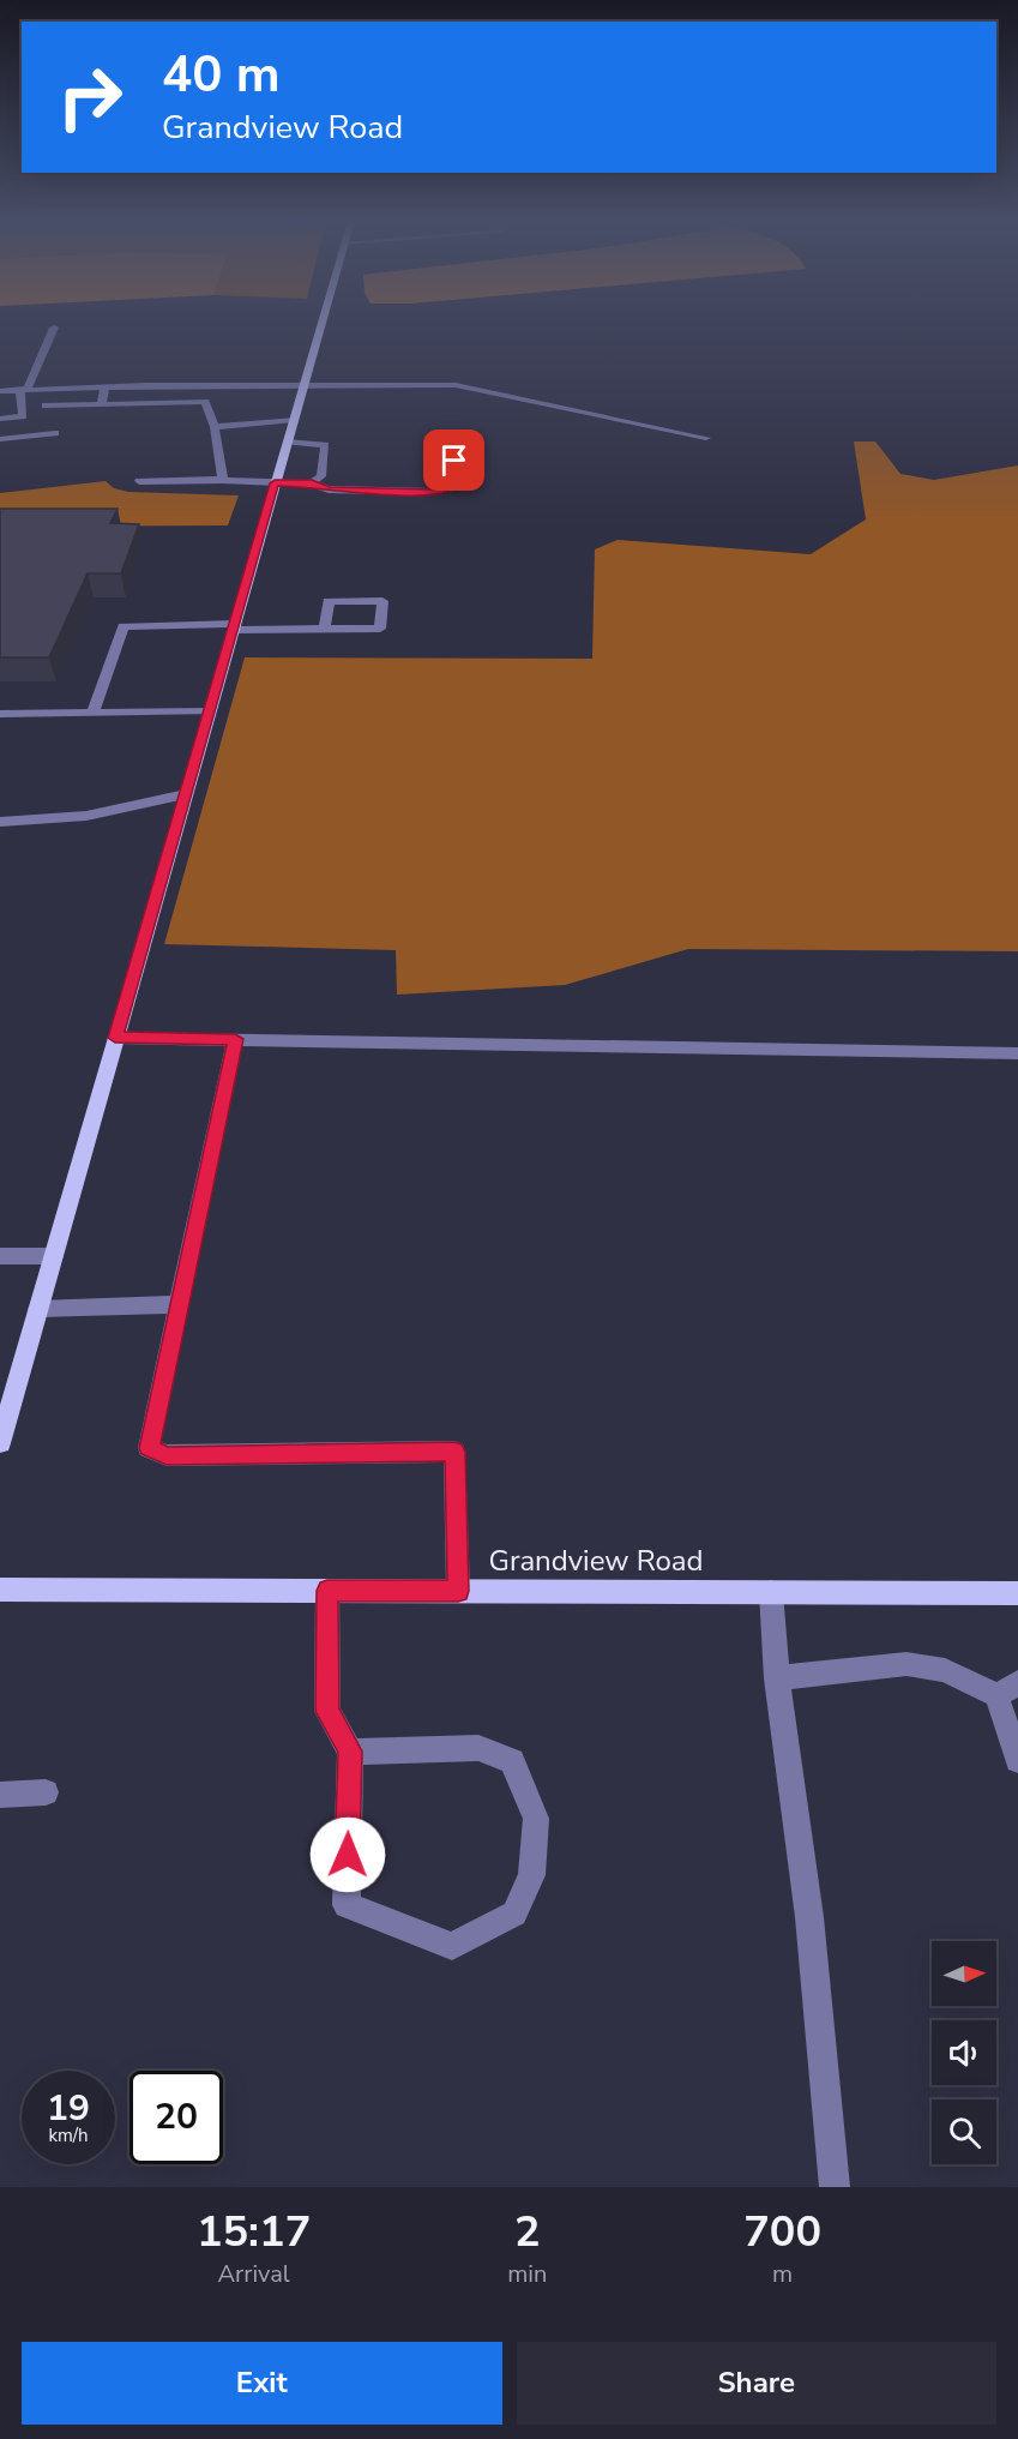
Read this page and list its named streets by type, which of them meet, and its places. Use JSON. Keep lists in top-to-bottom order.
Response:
{
  "streets": {
    "main road": ["Grandview Road"]
  },
  "north": "right",
  "page": {
    "turn": ["40 m", "Grandview Road"],
    "speed": "19 km/h",
    "limit": "20",
    "eta": [
      "15:17",
      "Arrival",
      "2",
      "min",
      "700",
      "m"
    ],
    "buttons": ["Exit", "Share"]
  }
}
